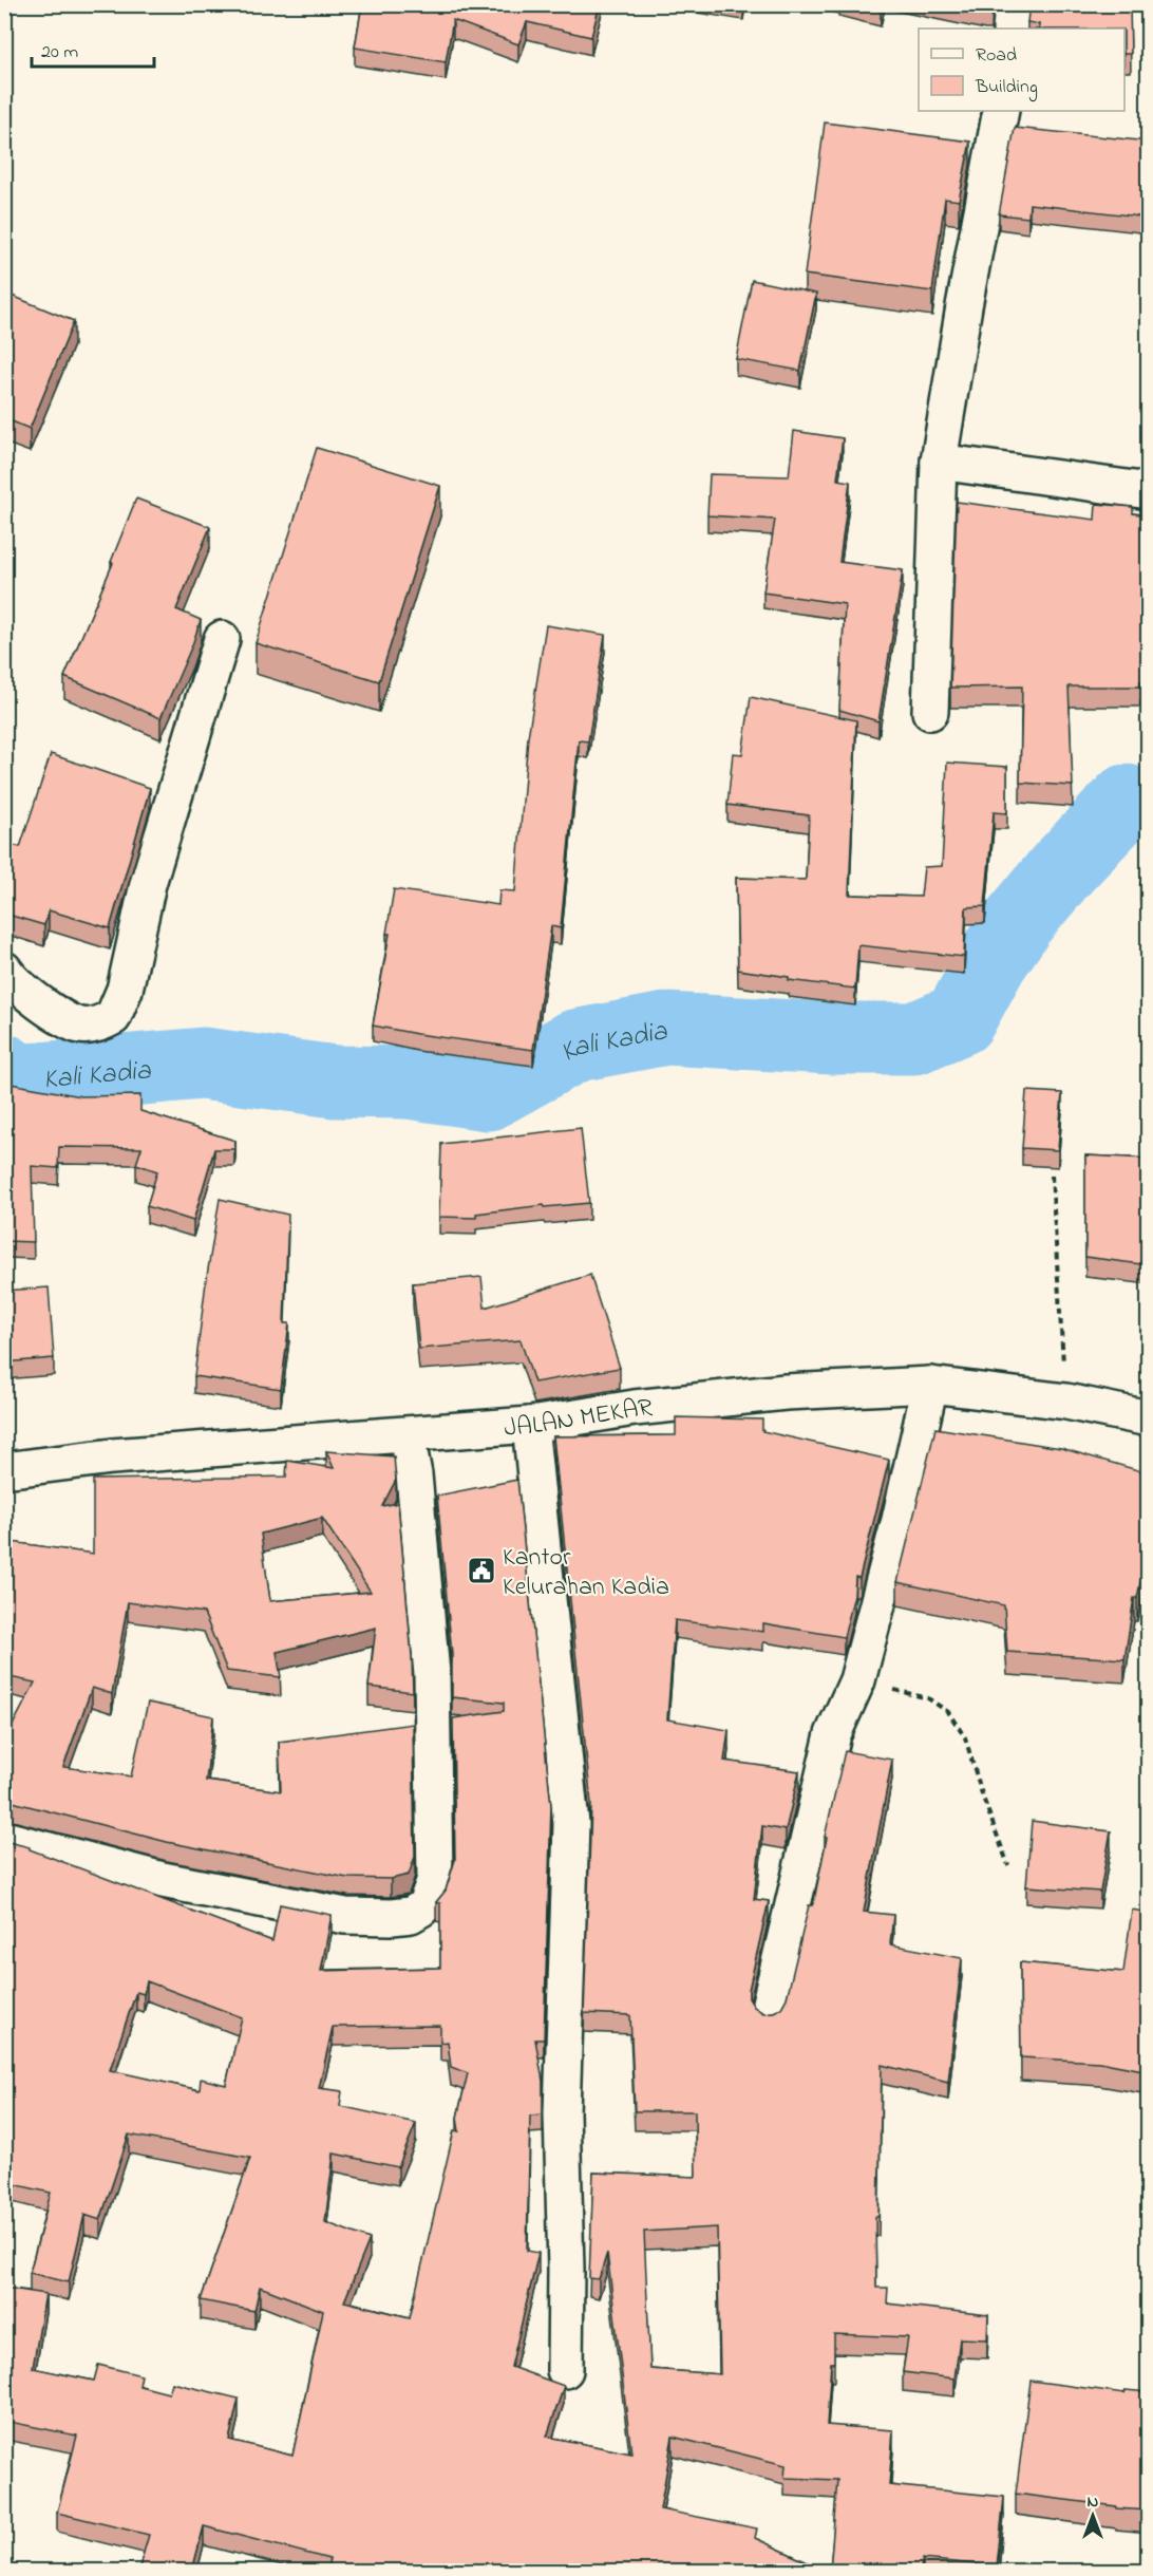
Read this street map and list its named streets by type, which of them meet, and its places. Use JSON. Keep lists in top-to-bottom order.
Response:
{
  "streets": {
    "street": ["JALAN MEKAR"]
  },
  "water": ["Kali Kadia"],
  "places": {
    "public building": ["Kantor Kelurahan Kadia"]
  },
  "legend": ["Road", "Building"],
  "scale_bar": "20 m",
  "north": "top"
}
